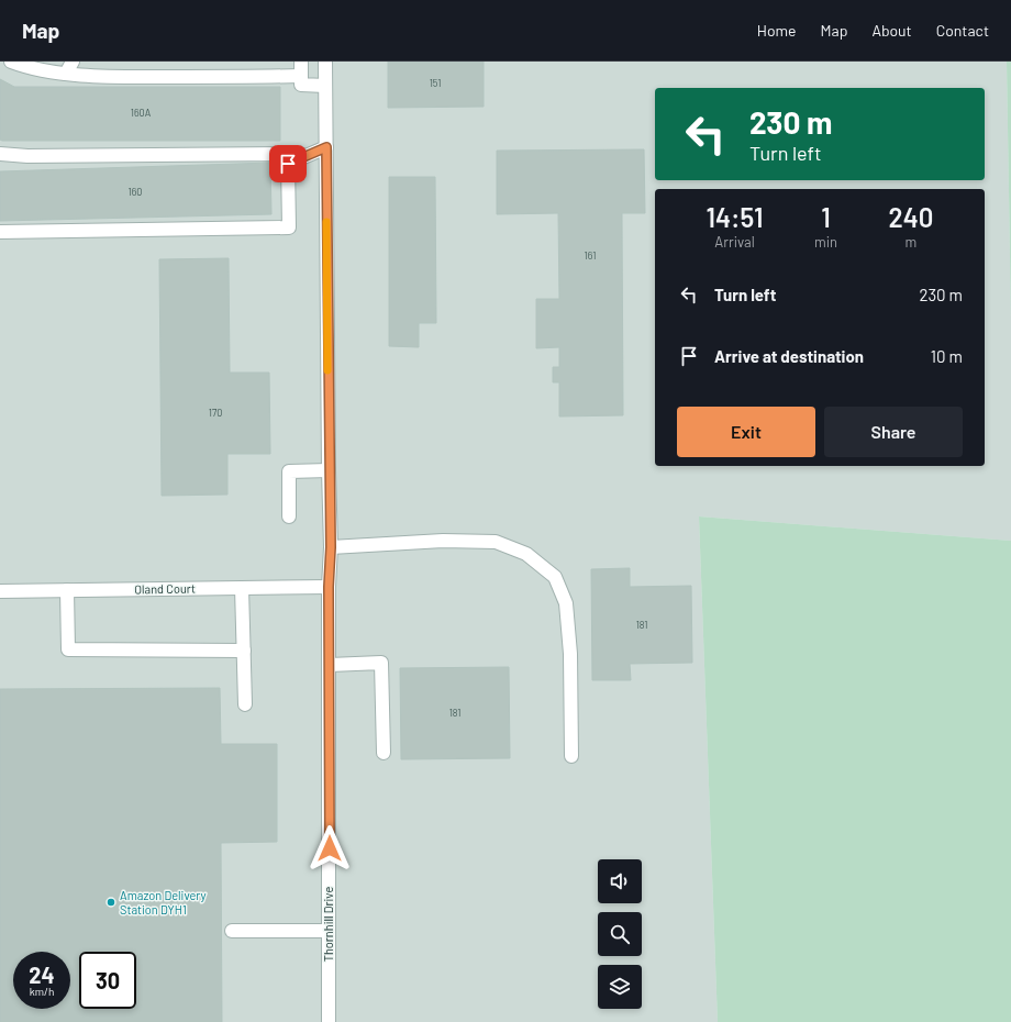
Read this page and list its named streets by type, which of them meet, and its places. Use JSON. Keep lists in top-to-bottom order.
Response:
{
  "streets": {
    "street": ["Oland Court", "Thornhill Drive"]
  },
  "crossings": [
    ["Oland Court", "Thornhill Drive"]
  ],
  "places": ["Amazon Delivery Station DYH1"],
  "house_numbers": [
    "151",
    "160A",
    "160",
    "161",
    "170",
    "181",
    "181"
  ],
  "page": {
    "header": "Map",
    "nav": [
      "Home",
      "Map",
      "About",
      "Contact"
    ],
    "turn": ["230 m", "Turn left"],
    "eta": [
      "14:51",
      "Arrival",
      "1",
      "min",
      "240",
      "m"
    ],
    "list": [
      {
        "name": "Turn left",
        "value": "230 m"
      },
      {
        "name": "Arrive at destination",
        "value": "10 m"
      }
    ],
    "buttons": ["Exit", "Share"],
    "speed": "24 km/h",
    "limit": "30"
  }
}
